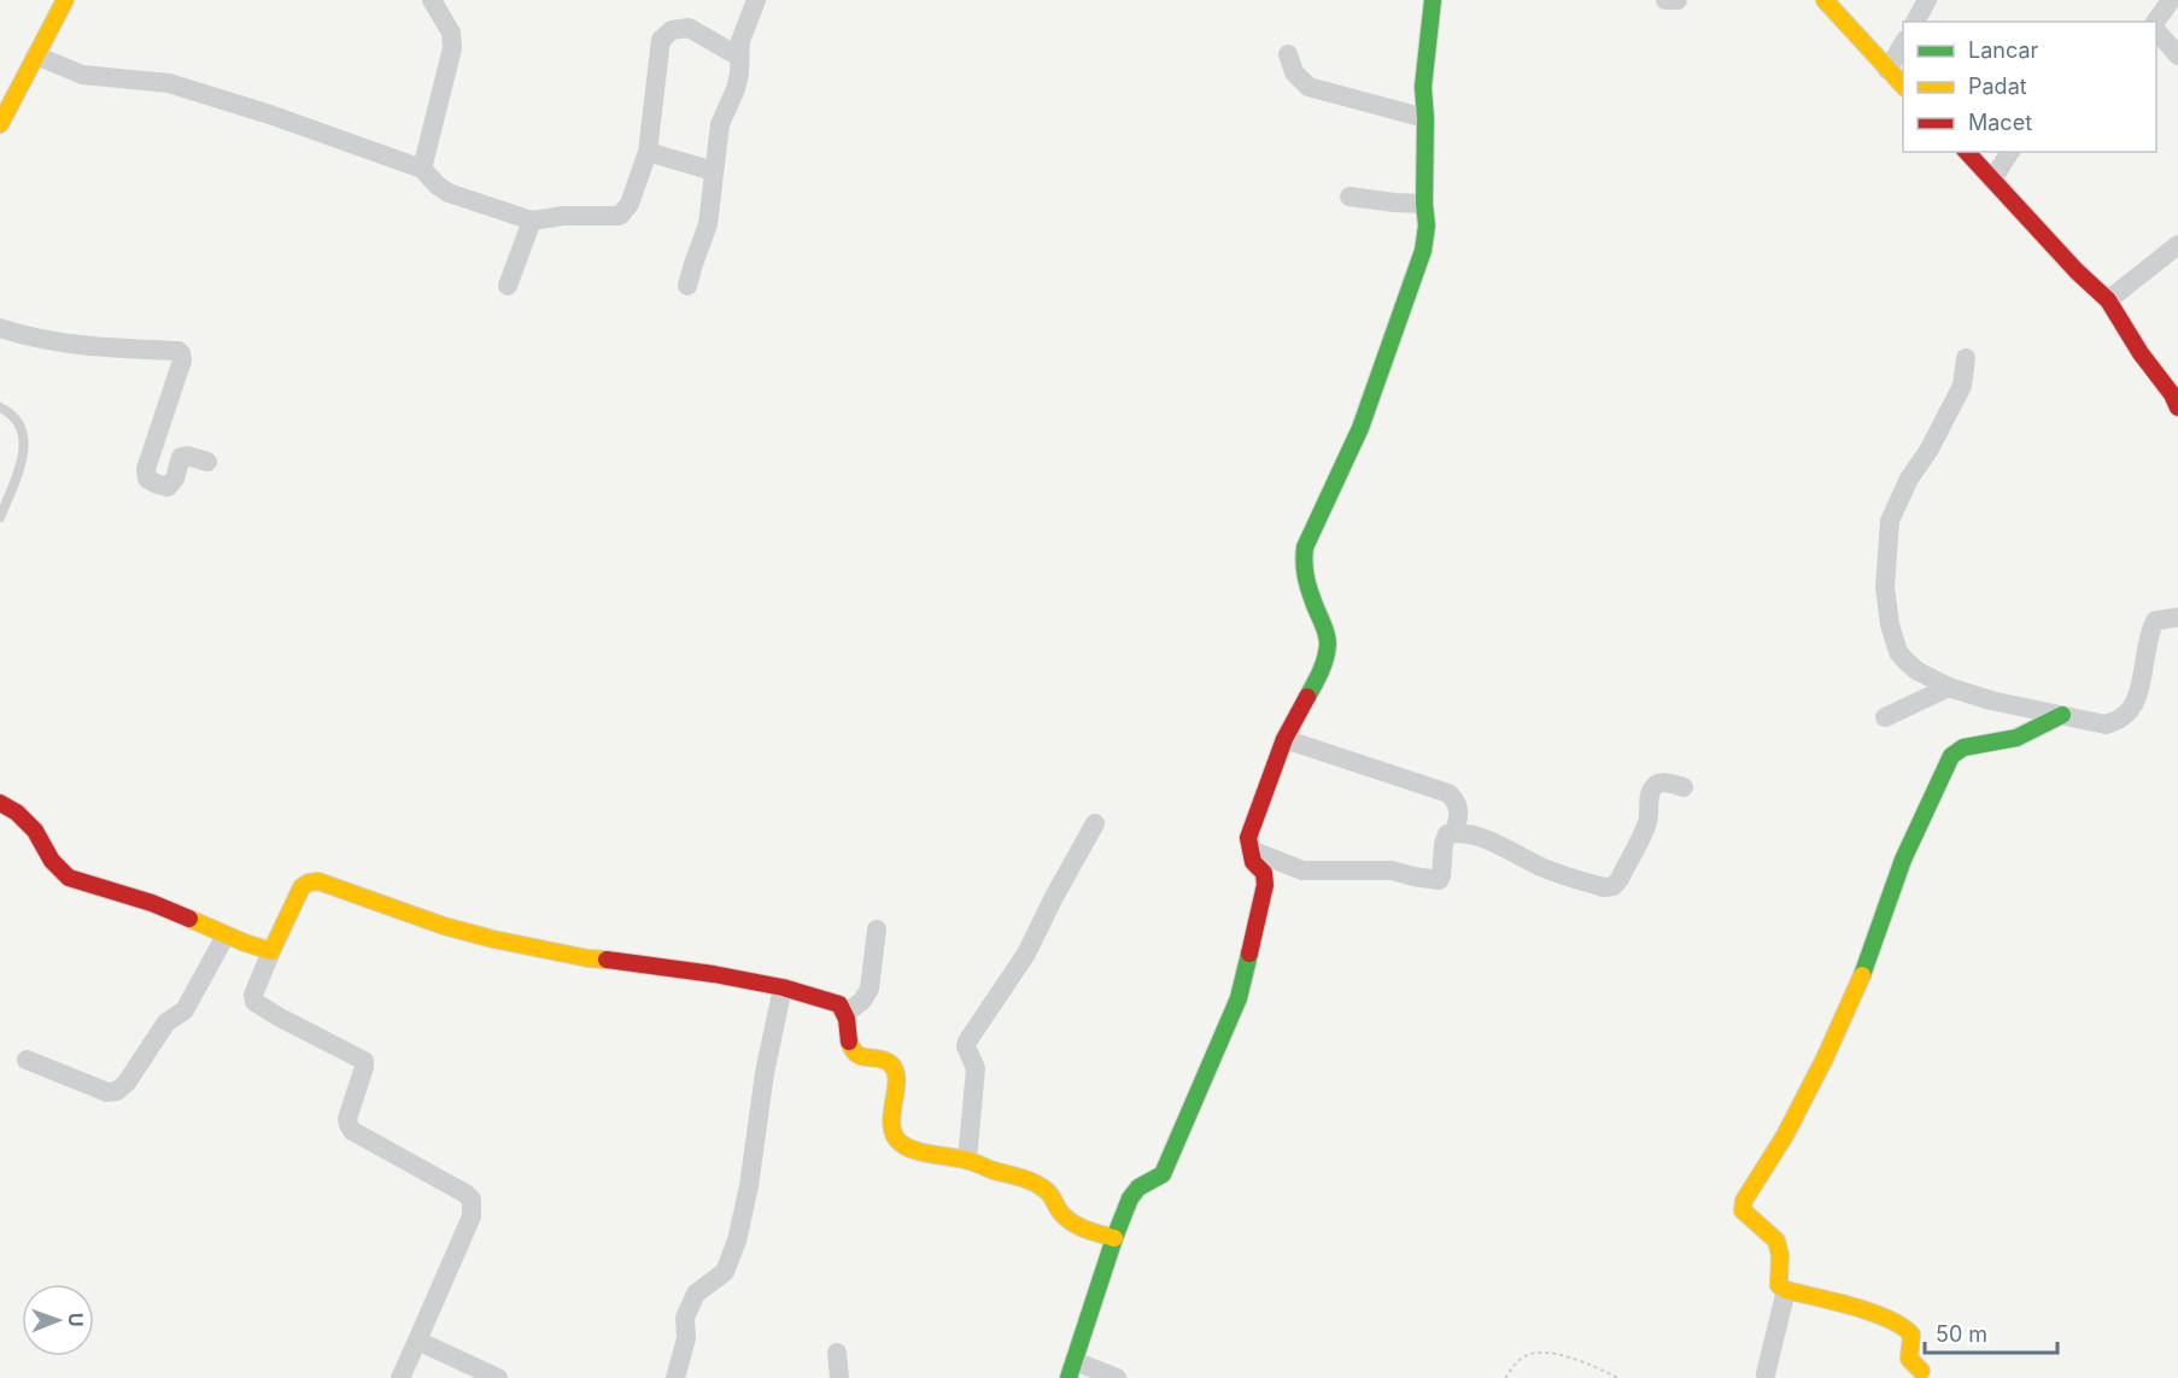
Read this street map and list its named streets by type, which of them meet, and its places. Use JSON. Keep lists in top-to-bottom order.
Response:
{
  "legend": ["Lancar", "Padat", "Macet"],
  "scale_bar": "50 m",
  "north": "right"
}
